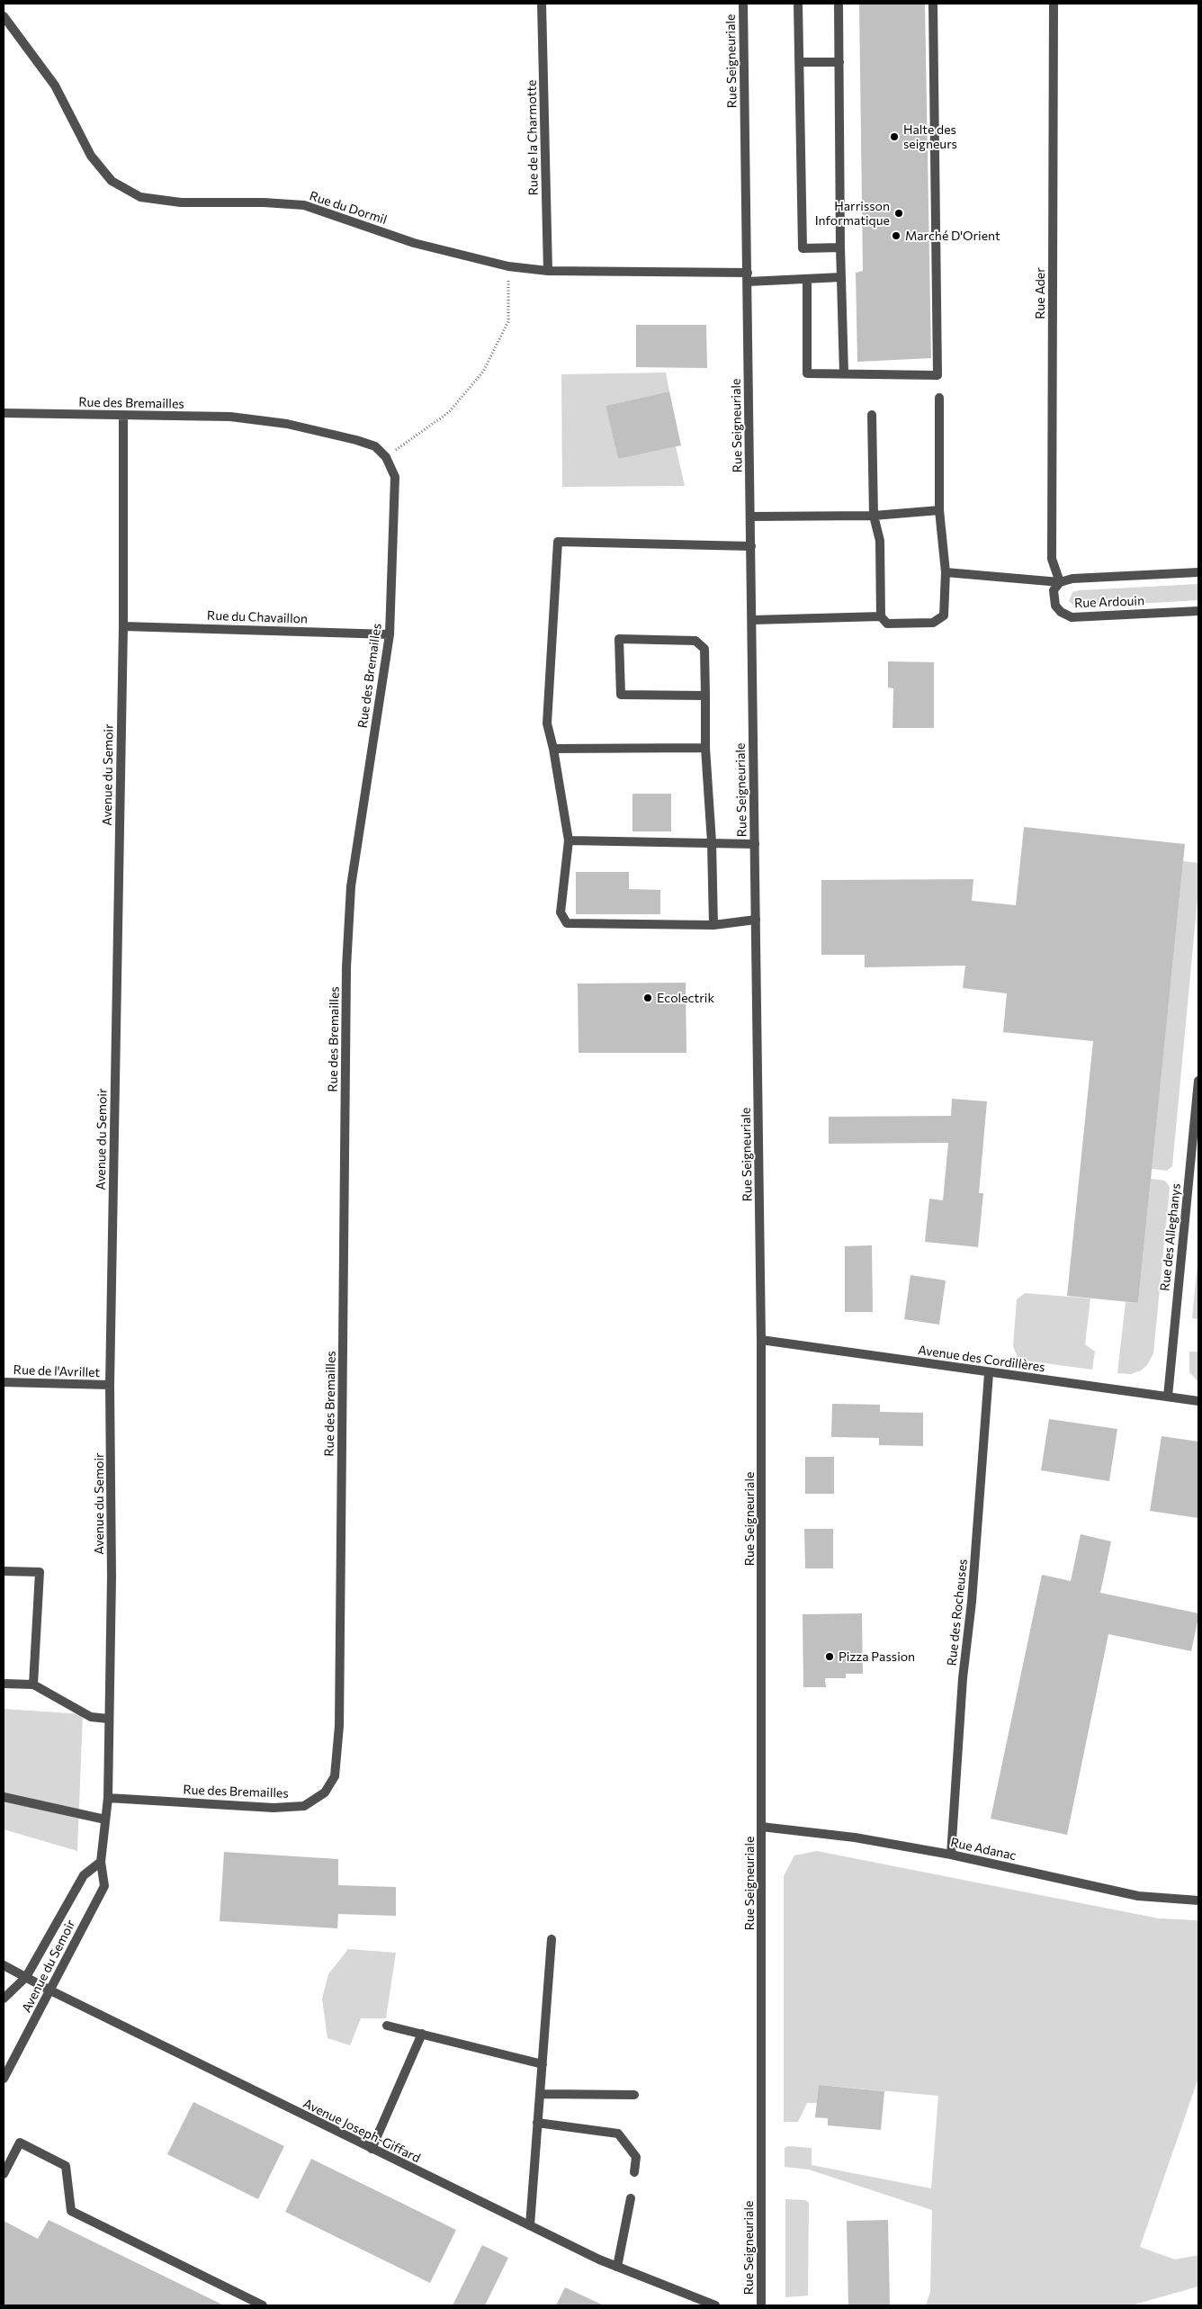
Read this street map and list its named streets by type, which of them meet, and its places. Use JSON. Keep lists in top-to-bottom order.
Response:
{
  "streets": {
    "street": [
      "Rue Seigneuriale",
      "Rue de la Charmotte",
      "Rue du Dormil",
      "Rue Ader",
      "Rue des Bremailles",
      "Rue Ardouin",
      "Rue du Chavaillon",
      "Avenue du Semoir",
      "Rue des Alleghanys",
      "Avenue des Cordillères",
      "Rue de l'Avrillet",
      "Rue des Rocheuses",
      "Rue Adanac",
      "Avenue Joseph-Giffard"
    ]
  },
  "crossings": [
    ["Rue Seigneuriale", "Rue du Dormil"],
    ["Rue Seigneuriale", "Avenue des Cordillères"],
    ["Rue Seigneuriale", "Rue Adanac"],
    ["Rue de la Charmotte", "Rue du Dormil"],
    ["Rue Ader", "Rue Ardouin"],
    ["Rue des Bremailles", "Rue du Chavaillon"],
    ["Rue des Bremailles", "Avenue du Semoir"],
    ["Rue du Chavaillon", "Avenue du Semoir"],
    ["Avenue du Semoir", "Rue de l'Avrillet"],
    ["Avenue du Semoir", "Avenue Joseph-Giffard"],
    ["Rue des Alleghanys", "Avenue des Cordillères"],
    ["Avenue des Cordillères", "Rue des Rocheuses"],
    ["Rue des Rocheuses", "Rue Adanac"]
  ],
  "places": [
    "Halte des seigneurs",
    "Harrisson Informatique",
    "Marché D'Orient",
    "Ecolectrik",
    "Pizza Passion"
  ]
}
